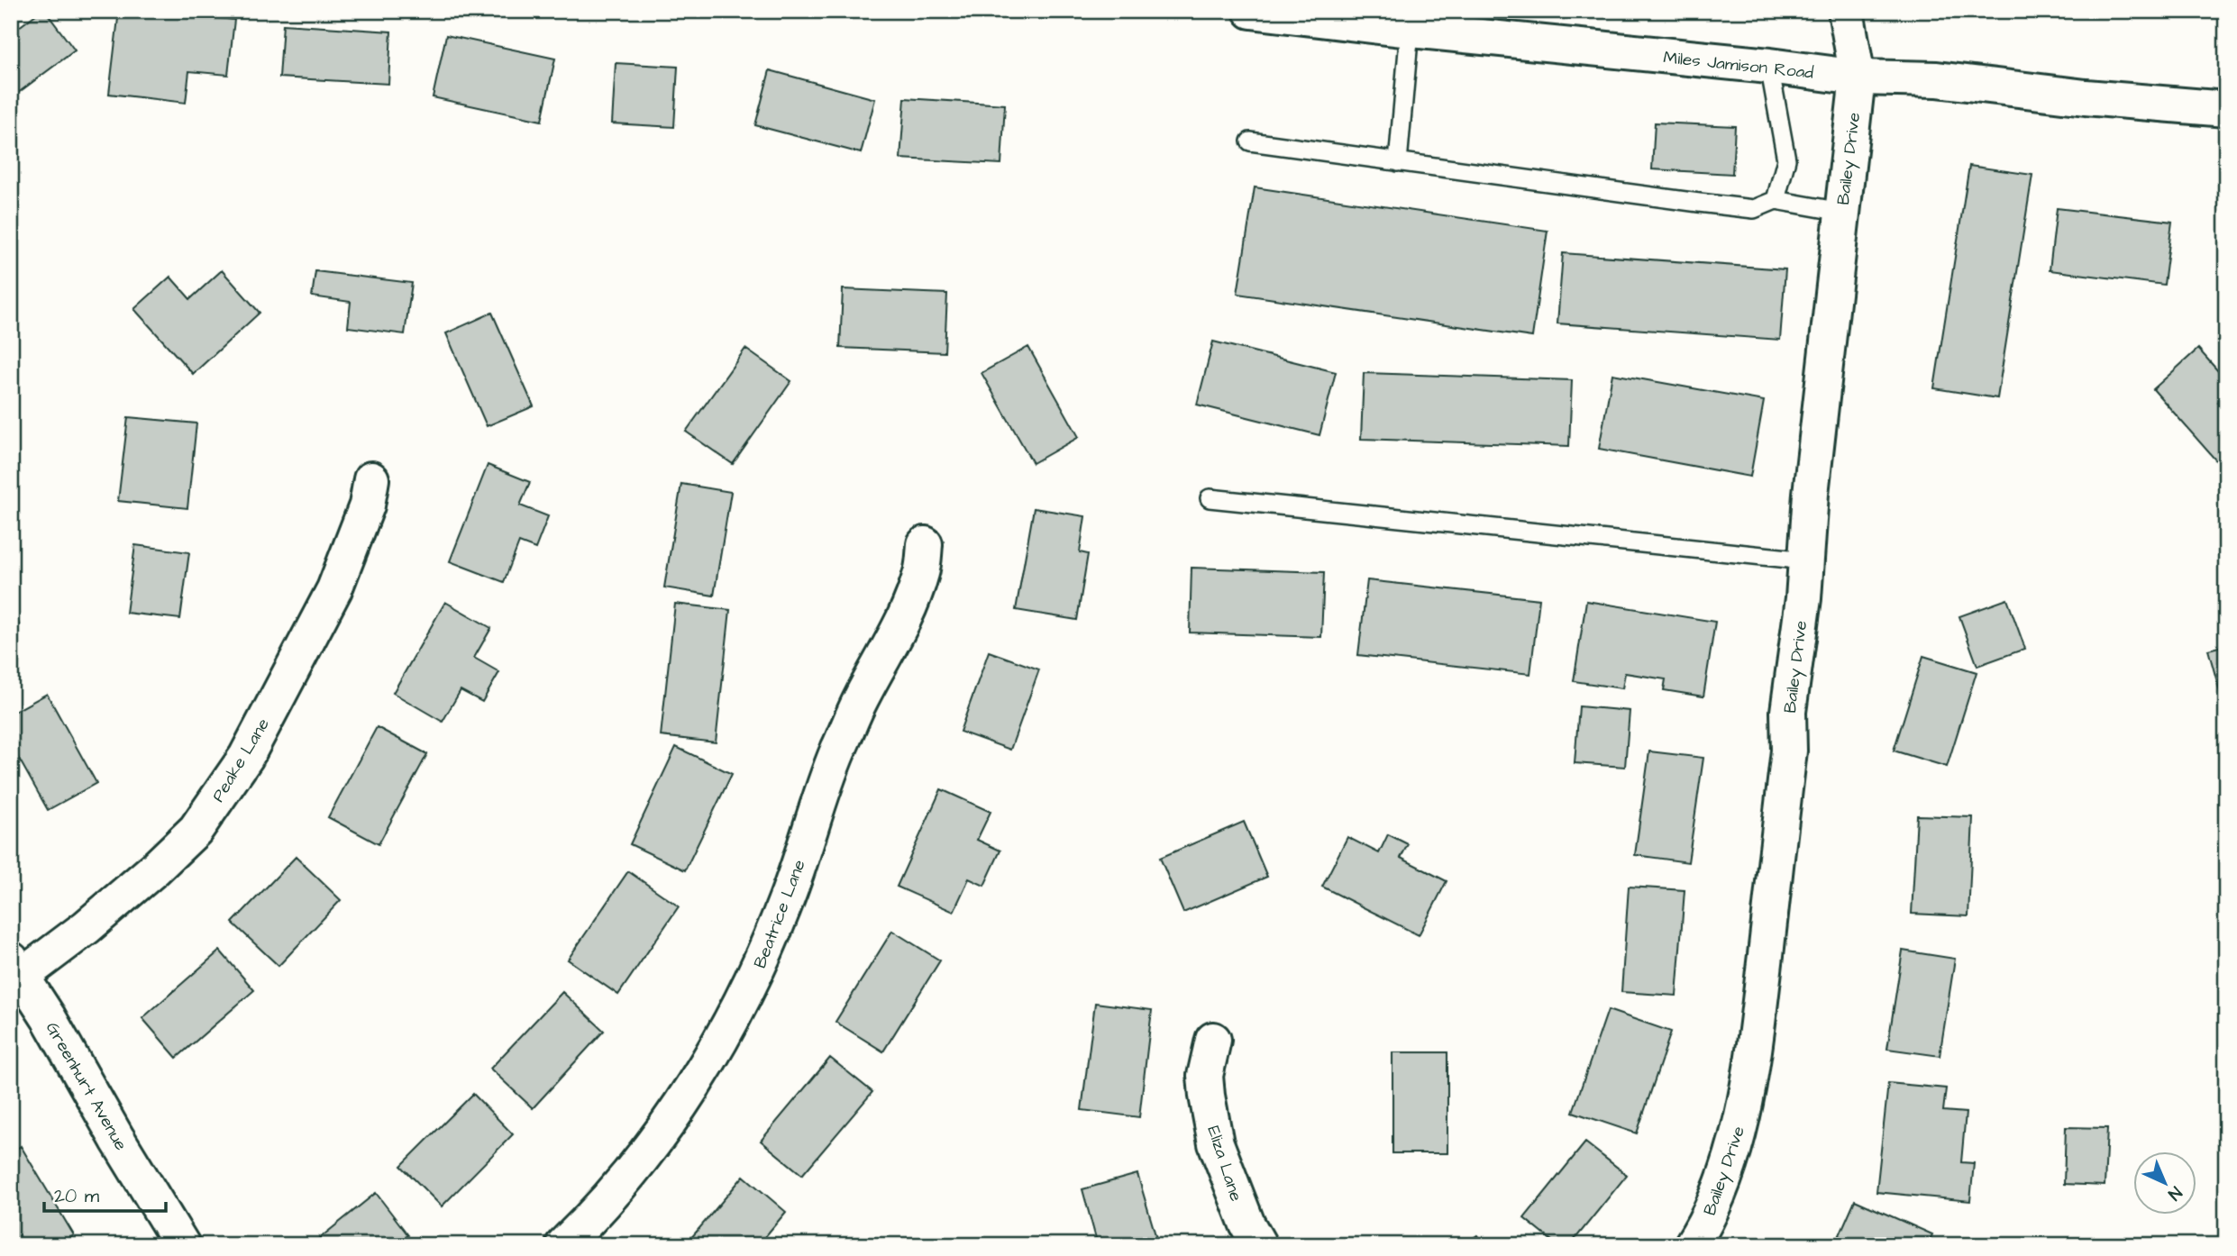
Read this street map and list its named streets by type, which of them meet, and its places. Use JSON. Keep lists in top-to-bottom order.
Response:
{
  "streets": {
    "street": [
      "Miles Jamison Road",
      "Bailey Drive",
      "Peake Lane",
      "Beatrice Lane",
      "Greenhurt Avenue",
      "Eliza Lane"
    ]
  },
  "crossings": [
    ["Miles Jamison Road", "Bailey Drive"],
    ["Peake Lane", "Greenhurt Avenue"]
  ],
  "scale_bar": "20 m",
  "north": "bottom right"
}
